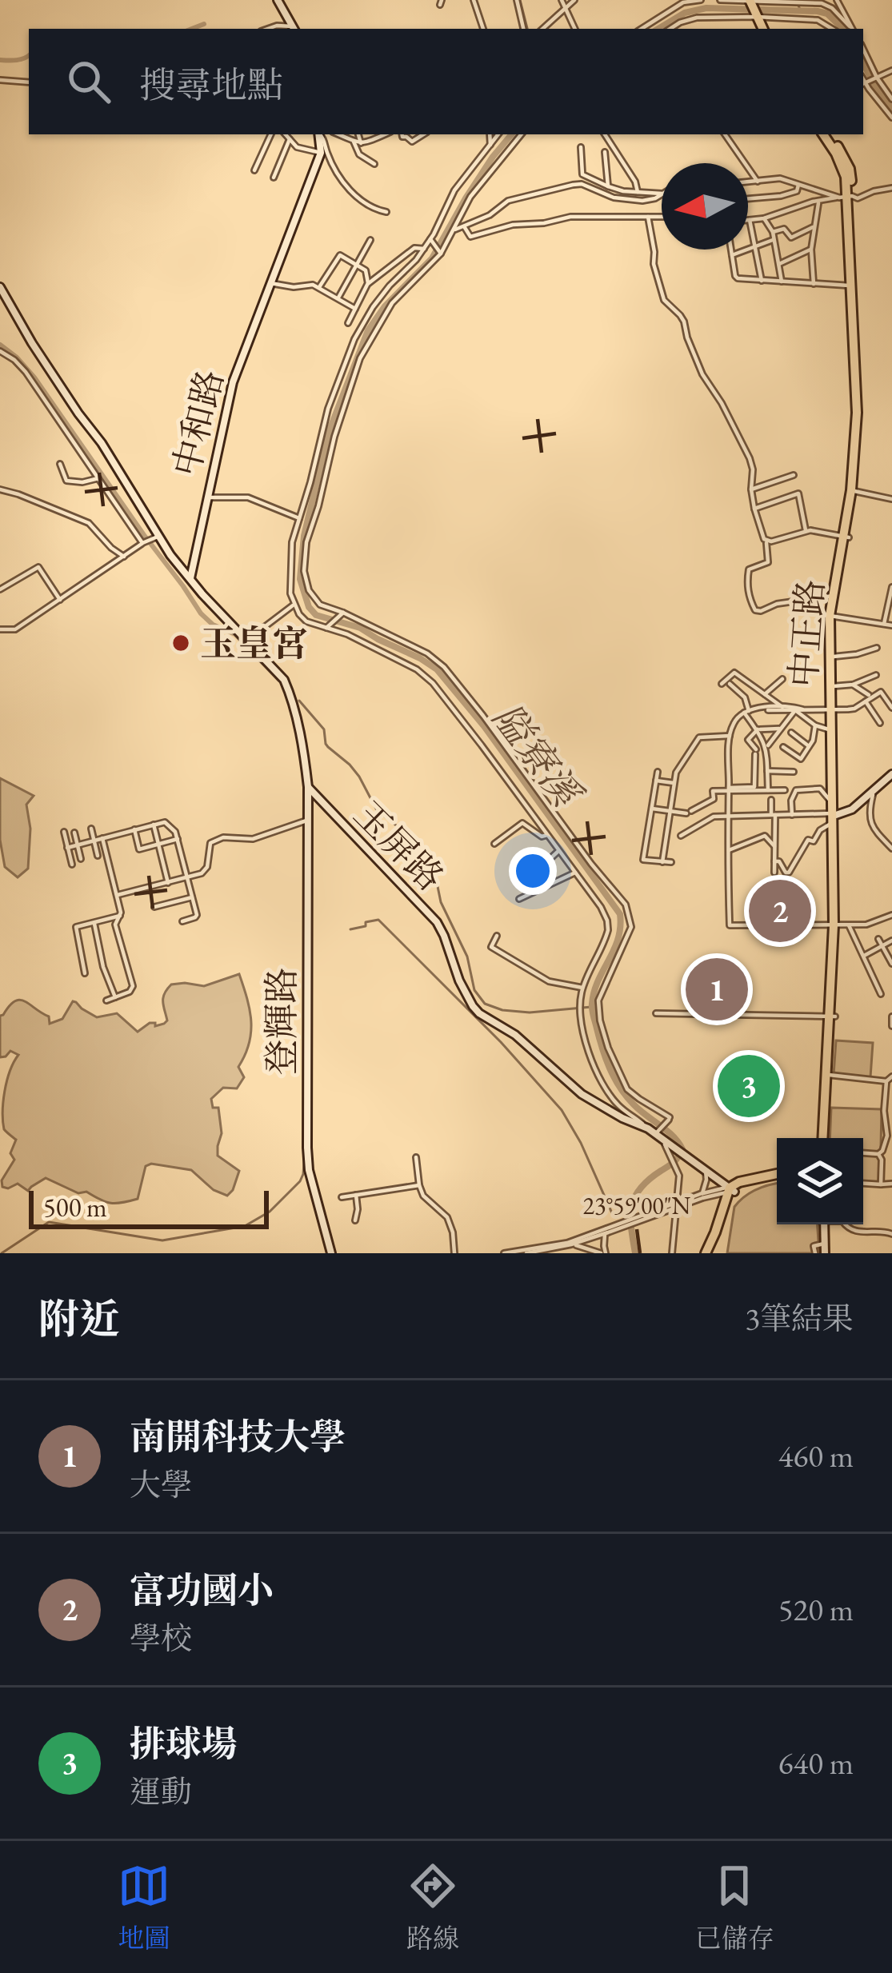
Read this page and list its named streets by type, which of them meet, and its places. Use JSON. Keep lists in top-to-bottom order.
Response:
{
  "streets": {
    "main road": ["中正路"],
    "street": ["中和路", "玉屏路", "登輝路"]
  },
  "crossings": [
    ["中和路", "玉屏路"],
    ["玉屏路", "登輝路"]
  ],
  "water": ["隘寮溪"],
  "places": ["玉皇宮"],
  "scale_bar": "500 m",
  "north": "left",
  "page": {
    "search": "搜尋地點",
    "pins": ["2", "1", "3"],
    "scale": "500 m",
    "heading": ["附近", "3筆結果"],
    "list": [
      {
        "mark": "1",
        "name": "南開科技大學",
        "note": "大學",
        "value": "460 m"
      },
      {
        "mark": "2",
        "name": "富功國小",
        "note": "學校",
        "value": "520 m"
      },
      {
        "mark": "3",
        "name": "排球場",
        "note": "運動",
        "value": "640 m"
      }
    ],
    "nav": ["地圖", "路線", "已儲存"]
  },
  "coordinates": ["23°59'00\"N"]
}
